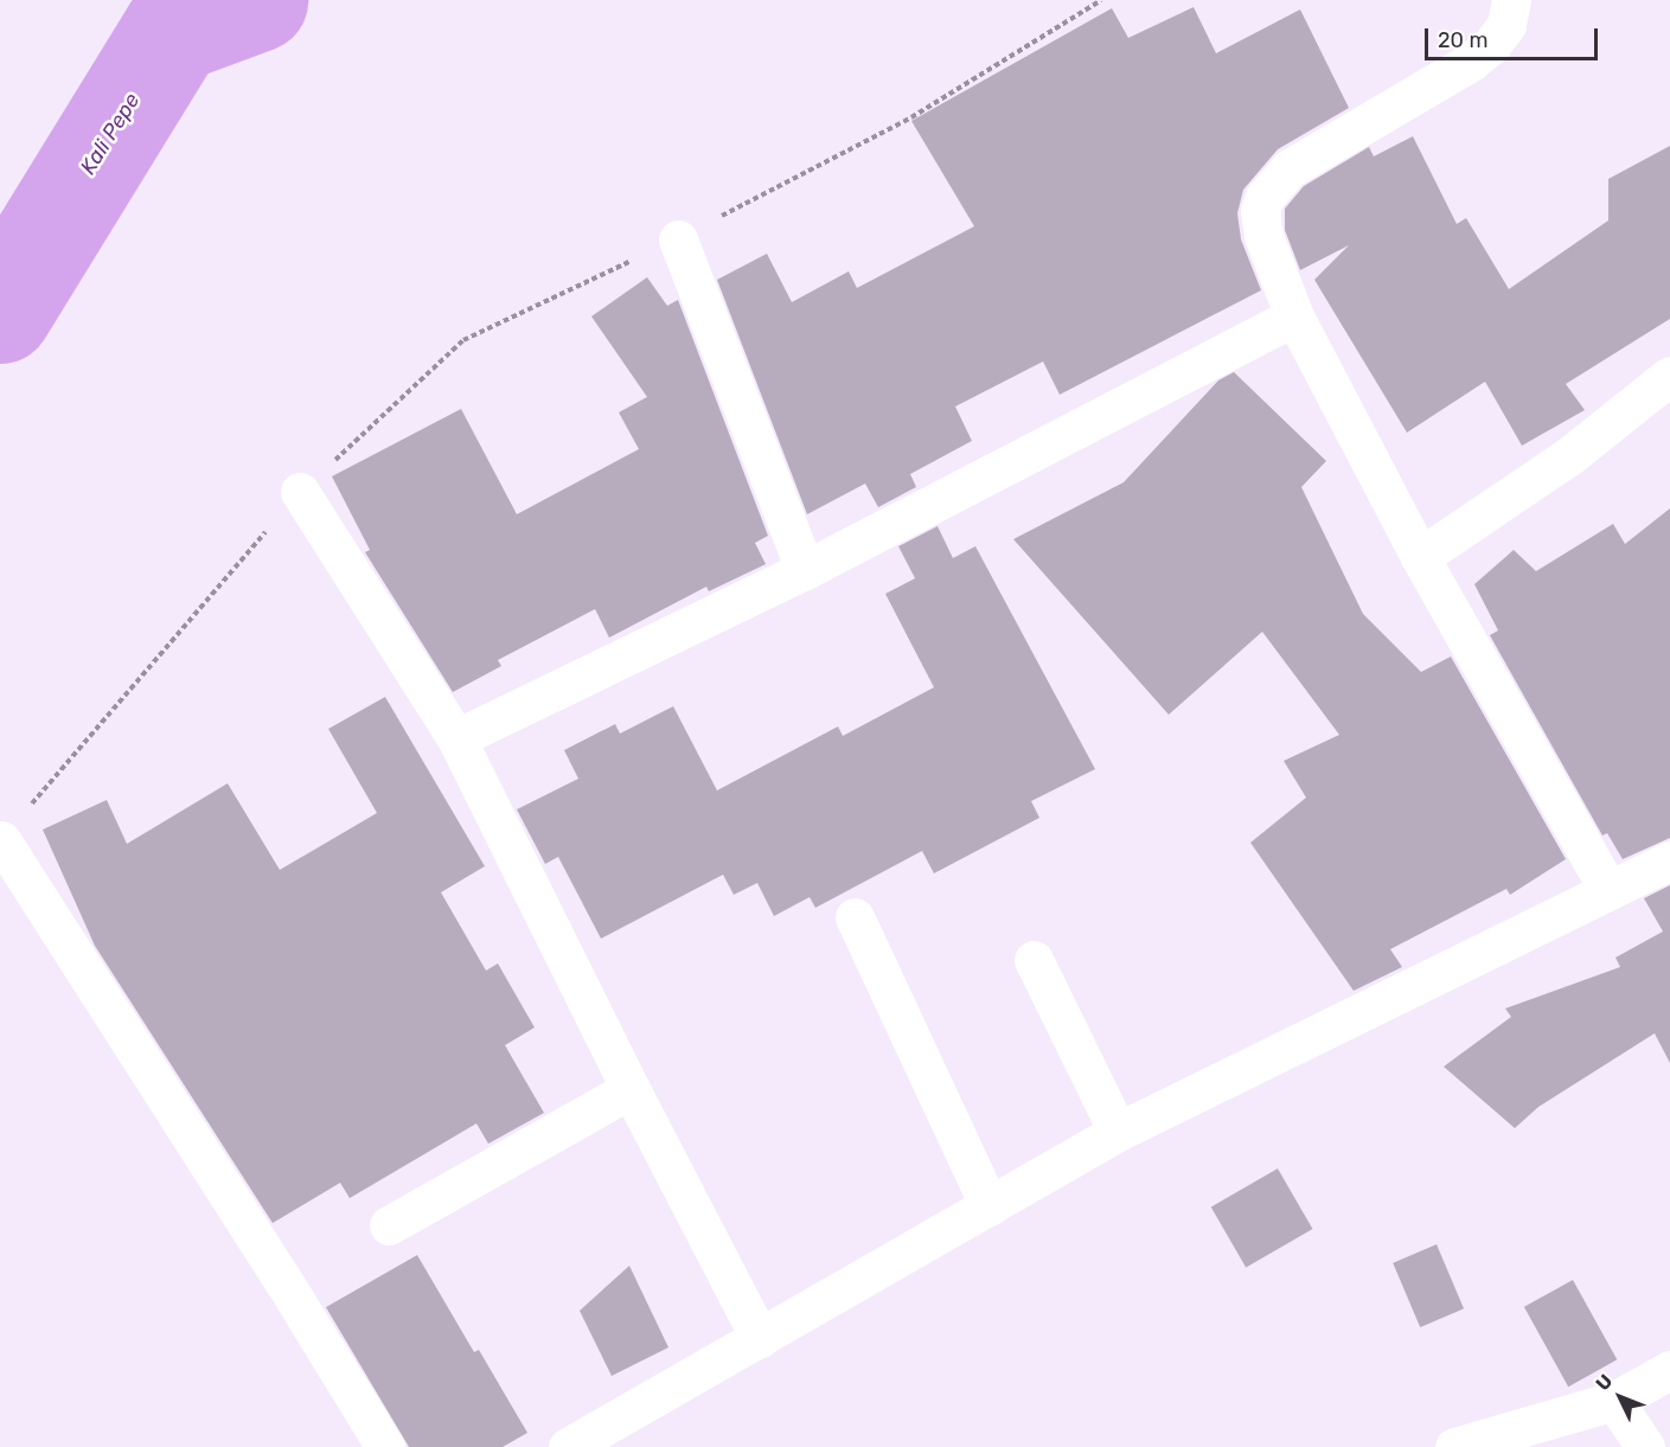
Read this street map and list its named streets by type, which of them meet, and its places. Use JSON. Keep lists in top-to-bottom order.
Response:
{
  "water": ["Kali Pepe"],
  "scale_bar": "20 m",
  "north": "top left"
}
